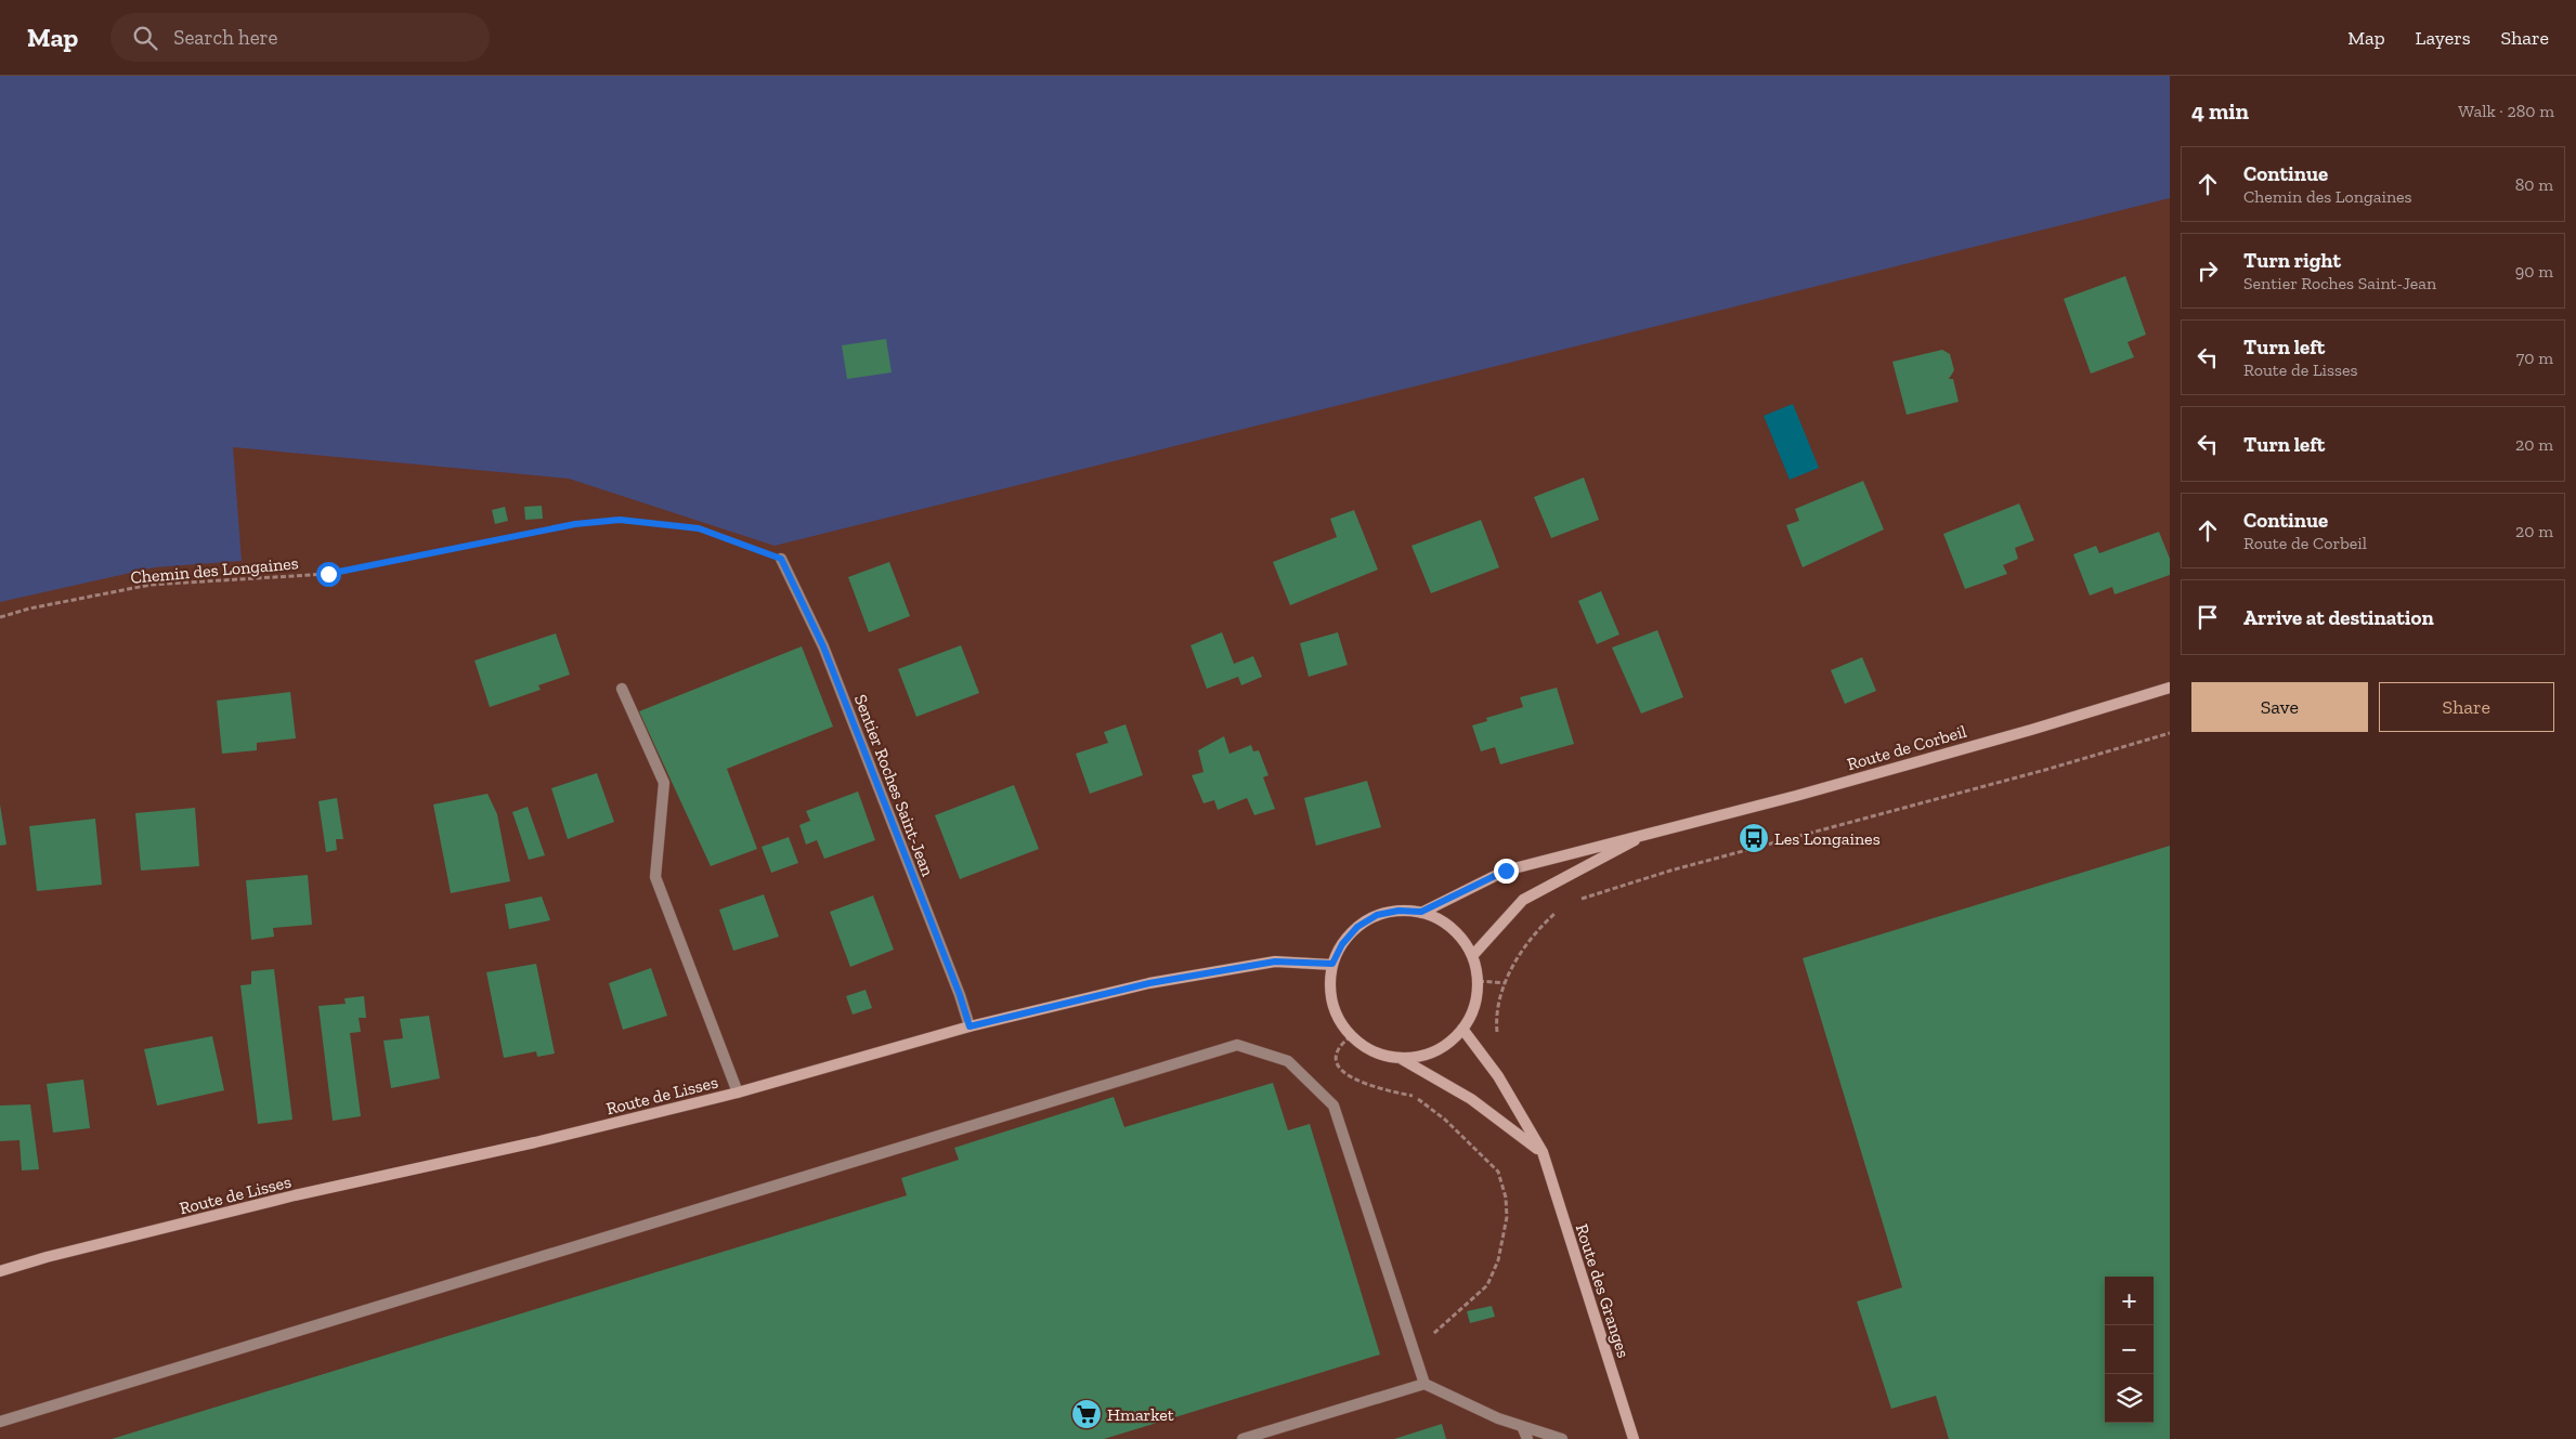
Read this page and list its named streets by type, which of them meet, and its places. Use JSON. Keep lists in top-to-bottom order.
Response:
{
  "streets": {
    "street": ["Route de Corbeil", "Route de Lisses", "Route des Granges"],
    "lane": ["Sentier Roches Saint-Jean"],
    "path": ["Chemin des Longaines"]
  },
  "crossings": [
    ["Chemin des Longaines", "Sentier Roches Saint-Jean"],
    ["Route de Corbeil", "Route de Lisses"],
    ["Route de Corbeil", "Route des Granges"],
    ["Sentier Roches Saint-Jean", "Route de Lisses"],
    ["Route de Lisses", "Route des Granges"]
  ],
  "places": {
    "bus stop": ["Les Longaines"],
    "supermarket": ["Hmarket"]
  },
  "page": {
    "header": "Map",
    "search": "Search here",
    "nav": ["Map", "Layers", "Share"],
    "heading": ["4 min", "Walk · 280 m"],
    "list": [
      ["Continue", "Chemin des Longaines", "80 m"],
      ["Turn right", "Sentier Roches Saint-Jean", "90 m"],
      ["Turn left", "Route de Lisses", "70 m"],
      ["Turn left", "20 m"],
      ["Continue", "Route de Corbeil", "20 m"],
      "Arrive at destination"
    ],
    "buttons": ["Save", "Share"],
    "map_buttons": ["+", "−"]
  }
}
